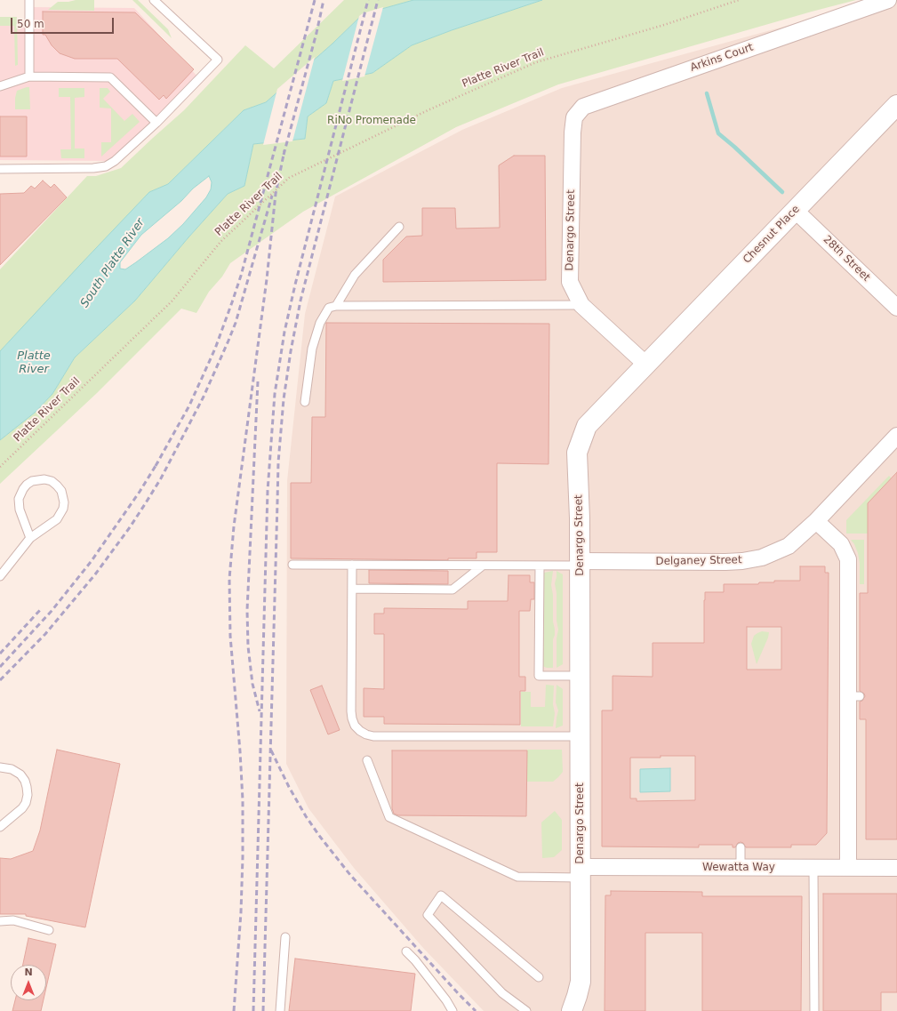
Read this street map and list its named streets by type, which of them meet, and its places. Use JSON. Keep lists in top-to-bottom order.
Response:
{
  "streets": {
    "street": [
      "Arkins Court",
      "Denargo Street",
      "Chesnut Place",
      "28th Street",
      "Delganey Street",
      "Wewatta Way"
    ],
    "path": ["Platte River Trail"]
  },
  "crossings": [
    ["Arkins Court", "Denargo Street"],
    ["Denargo Street", "Chesnut Place"],
    ["Denargo Street", "Delganey Street"],
    ["Denargo Street", "Wewatta Way"],
    ["Chesnut Place", "28th Street"]
  ],
  "water": ["South Platte River", "Platte River"],
  "parks": ["RiNo Promenade"],
  "scale_bar": "50 m",
  "north": "top"
}
